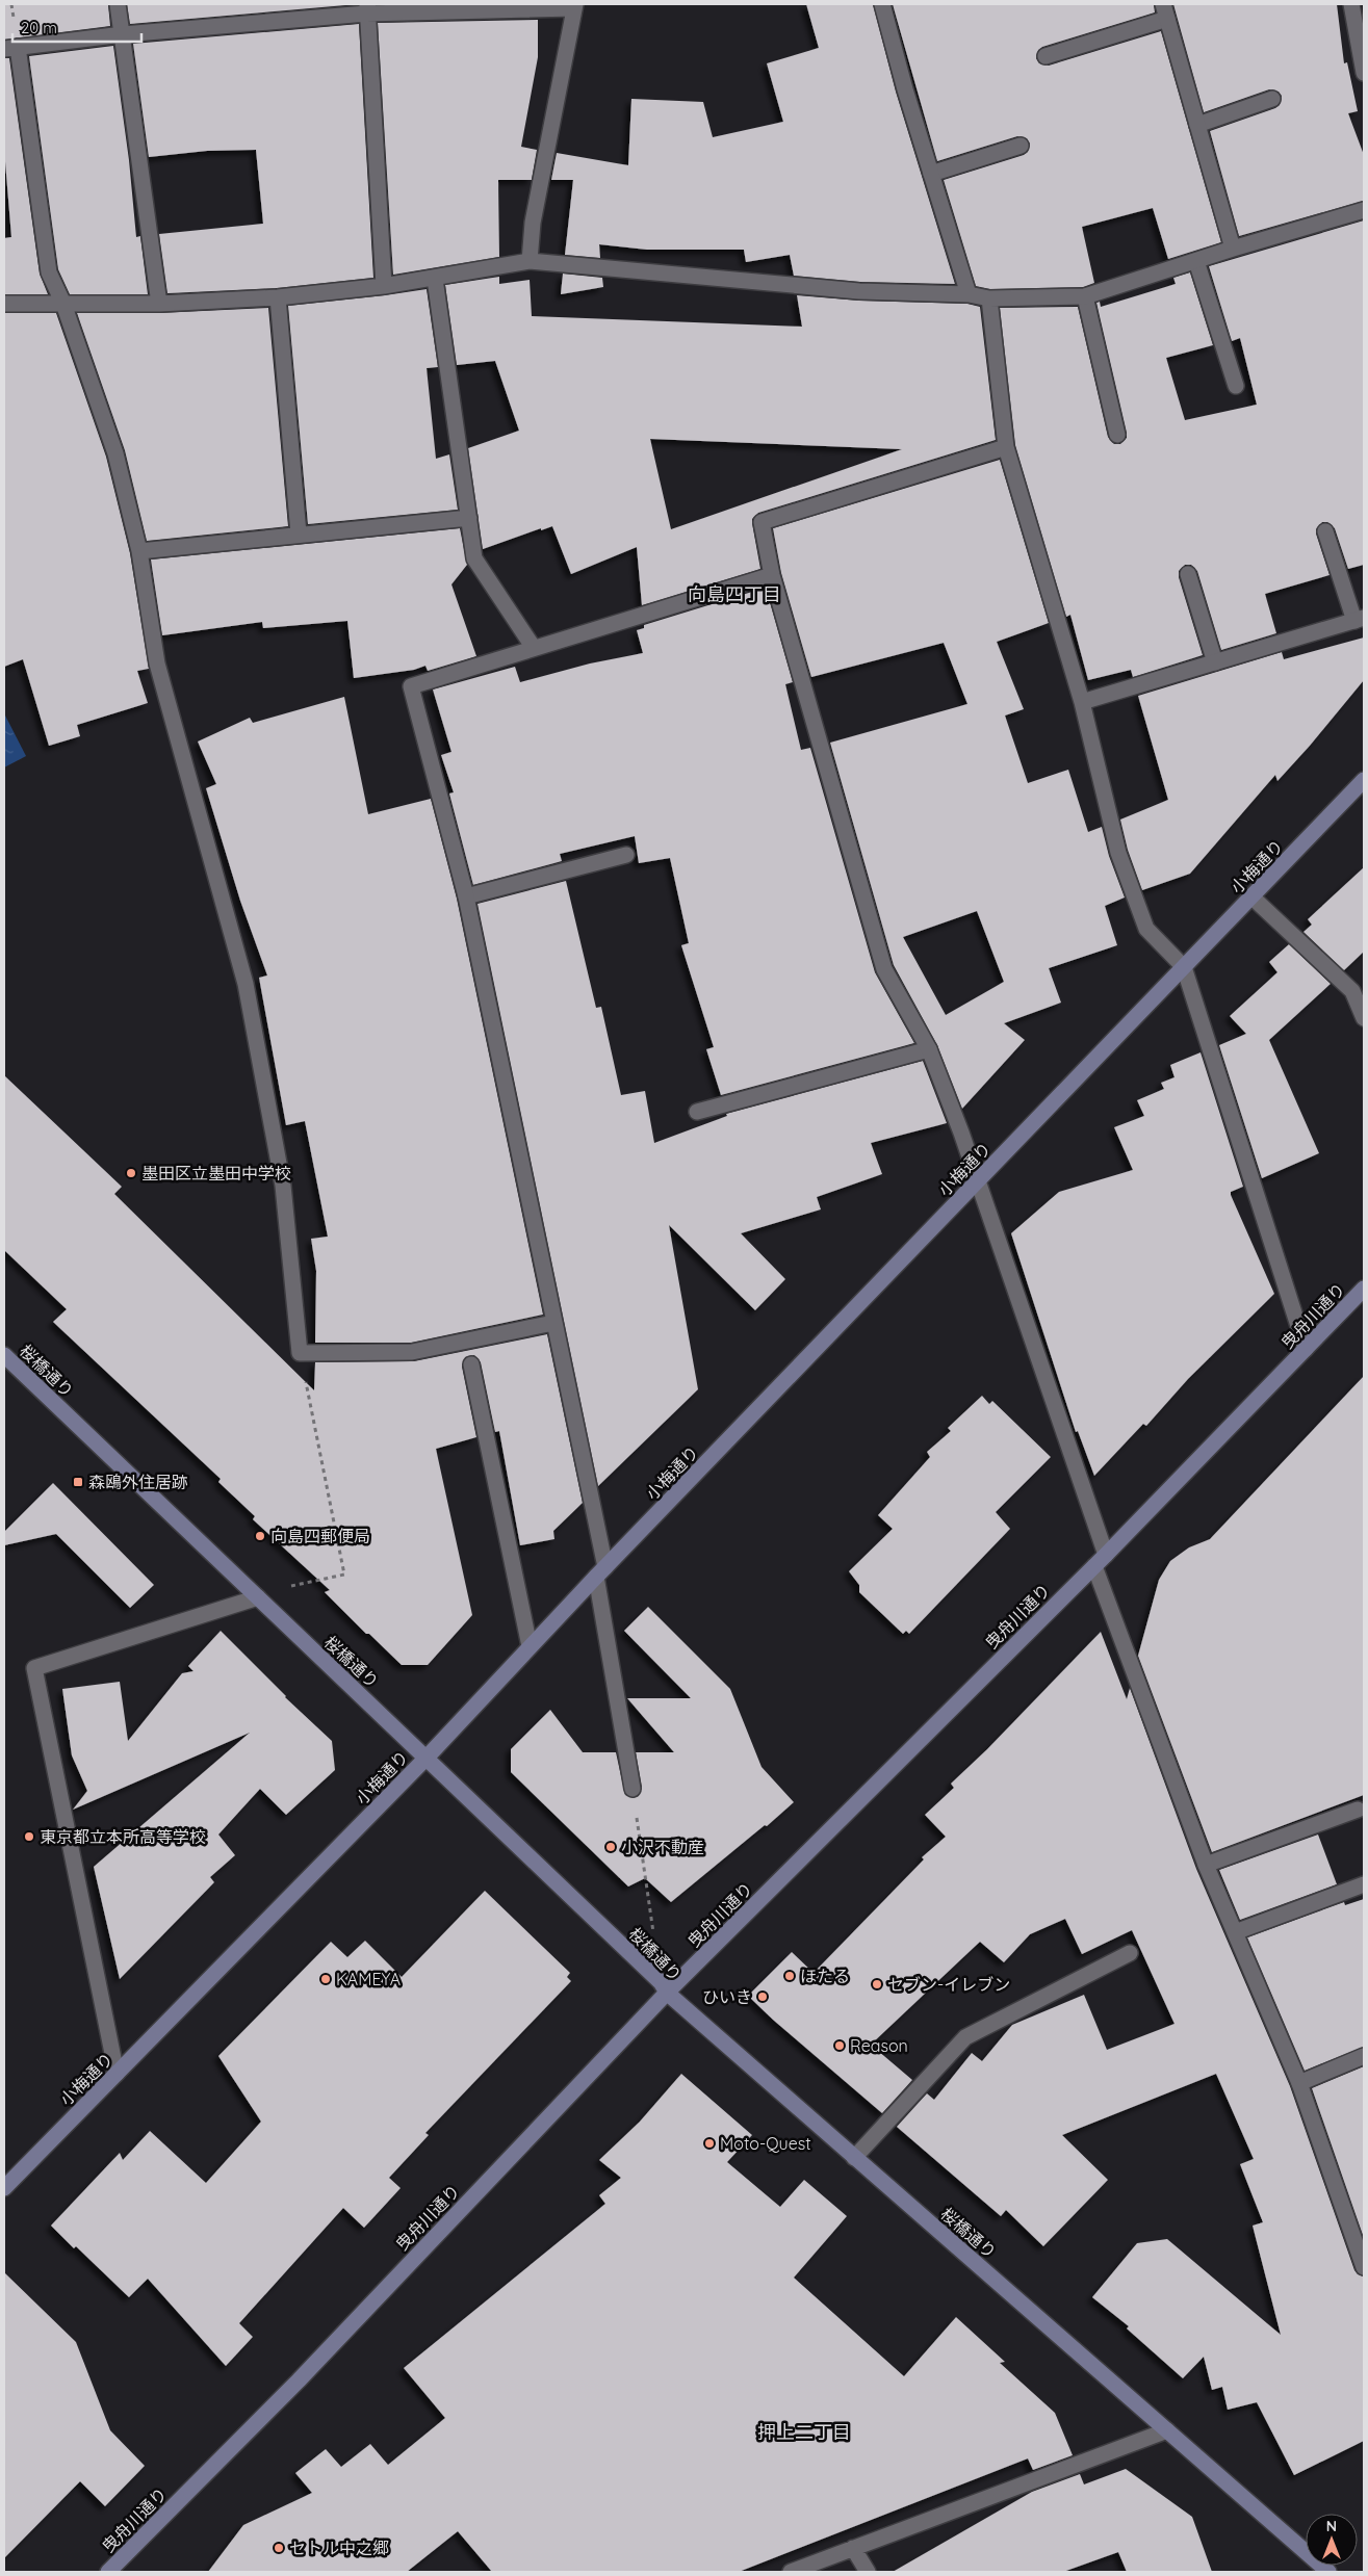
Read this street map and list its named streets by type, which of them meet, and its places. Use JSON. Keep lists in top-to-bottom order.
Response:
{
  "streets": {
    "street": ["小梅通り", "曳舟川通り", "桜橋通り"]
  },
  "crossings": [
    ["小梅通り", "桜橋通り"],
    ["曳舟川通り", "桜橋通り"]
  ],
  "districts": ["向島四丁目", "押上二丁目"],
  "places": {
    "other": [
      "墨田区立墨田中学校",
      "向島四郵便局",
      "東京都立本所高等学校",
      "小沢不動産",
      "ほたる",
      "KAMEYA",
      "セブン-イレブン",
      "ひいき",
      "Reason",
      "Moto-Quest",
      "セトル中之郷"
    ],
    "transit": ["森鴎外住居跡"]
  },
  "scale_bar": "20 m",
  "north": "top"
}
